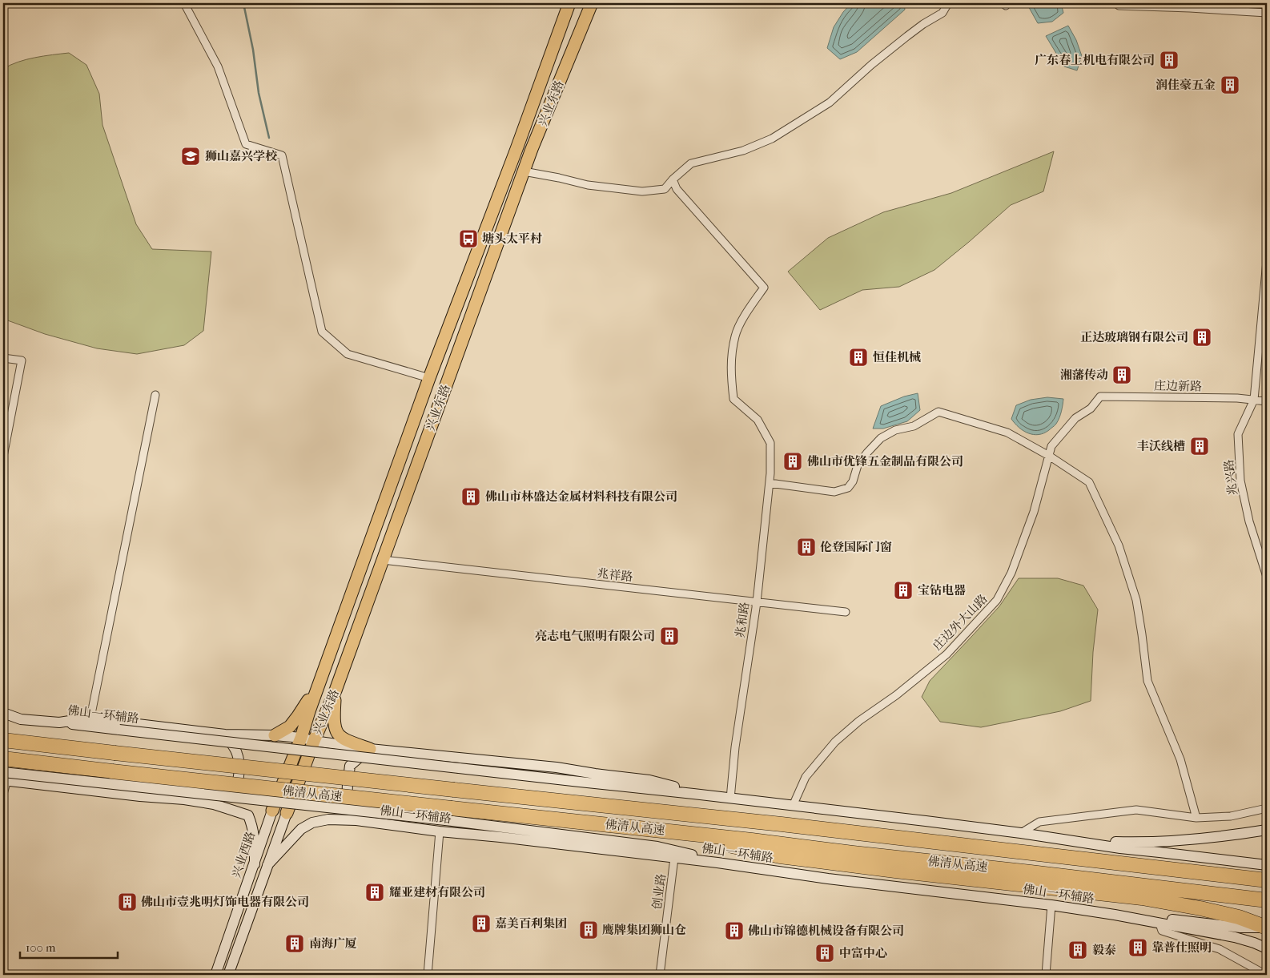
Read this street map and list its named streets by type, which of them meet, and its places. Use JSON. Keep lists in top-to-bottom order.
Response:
{
  "streets": {
    "highway": ["佛清从高速"],
    "main road": ["兴业东路", "佛山一环辅路", "兴业西路"],
    "street": [
      "庄边新路",
      "兆兴路",
      "兆祥路",
      "兆和路",
      "庄边外大山路",
      "创业路"
    ]
  },
  "crossings": [
    ["兴业东路", "兆祥路"],
    ["兴业东路", "佛山一环辅路"],
    ["兴业东路", "兴业西路"],
    ["庄边新路", "兆兴路"],
    ["庄边新路", "庄边外大山路"],
    ["兆祥路", "兆和路"],
    ["兆和路", "佛山一环辅路"],
    ["庄边外大山路", "佛山一环辅路"],
    ["佛山一环辅路", "创业路"]
  ],
  "places": {
    "building": [
      "广东春上机电有限公司",
      "润佳豪五金",
      "正达玻璃钢有限公司",
      "恒佳机械",
      "湘藩传动",
      "丰沃线槽",
      "佛山市优锋五金制品有限公司",
      "佛山市林盛达金属材料科技有限公司",
      "伦登国际门窗",
      "宝钻电器",
      "亮志电气照明有限公司",
      "耀亚建材有限公司",
      "佛山市壹兆明灯饰电器有限公司",
      "嘉美百利集团",
      "鹰牌集团狮山仓",
      "佛山市锦德机械设备有限公司",
      "南海广厦",
      "靠普仕照明",
      "毅泰",
      "中富中心"
    ],
    "school or university": ["狮山嘉兴学校"],
    "bus stop": ["塘头太平村"]
  },
  "scale_bar": "100 m"
}
